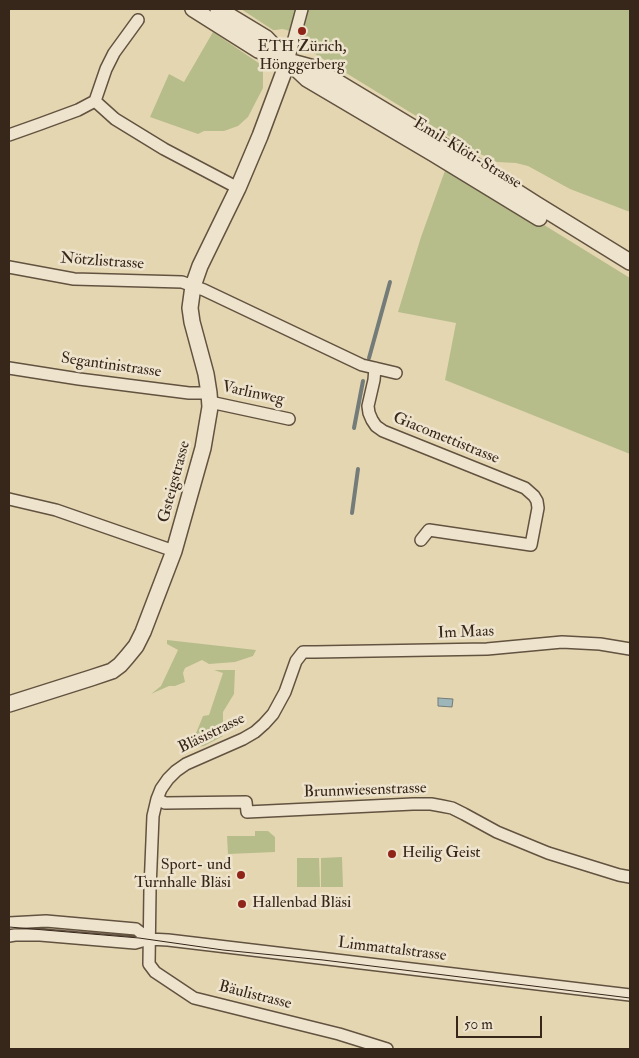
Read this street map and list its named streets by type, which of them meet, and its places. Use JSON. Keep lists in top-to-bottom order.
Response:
{
  "streets": {
    "street": [
      "Emil-Klöti-Strasse",
      "Nötzlistrasse",
      "Segantinistrasse",
      "Varlinweg",
      "Giacomettistrasse",
      "Gsteigstrasse",
      "Im Maas",
      "Bläsistrasse",
      "Brunnwiesenstrasse",
      "Limmattalstrasse",
      "Bäulistrasse"
    ]
  },
  "crossings": [
    ["Emil-Klöti-Strasse", "Gsteigstrasse"],
    ["Nötzlistrasse", "Gsteigstrasse"],
    ["Segantinistrasse", "Varlinweg"],
    ["Segantinistrasse", "Gsteigstrasse"],
    ["Varlinweg", "Gsteigstrasse"],
    ["Im Maas", "Bläsistrasse"],
    ["Bläsistrasse", "Brunnwiesenstrasse"],
    ["Bläsistrasse", "Limmattalstrasse"],
    ["Bläsistrasse", "Bäulistrasse"],
    ["Limmattalstrasse", "Bäulistrasse"]
  ],
  "places": [
    "ETH Zürich, Hönggerberg",
    "Heilig Geist",
    "Sport- und Turnhalle Bläsi",
    "Hallenbad Bläsi"
  ],
  "scale_bar": "50 m"
}
